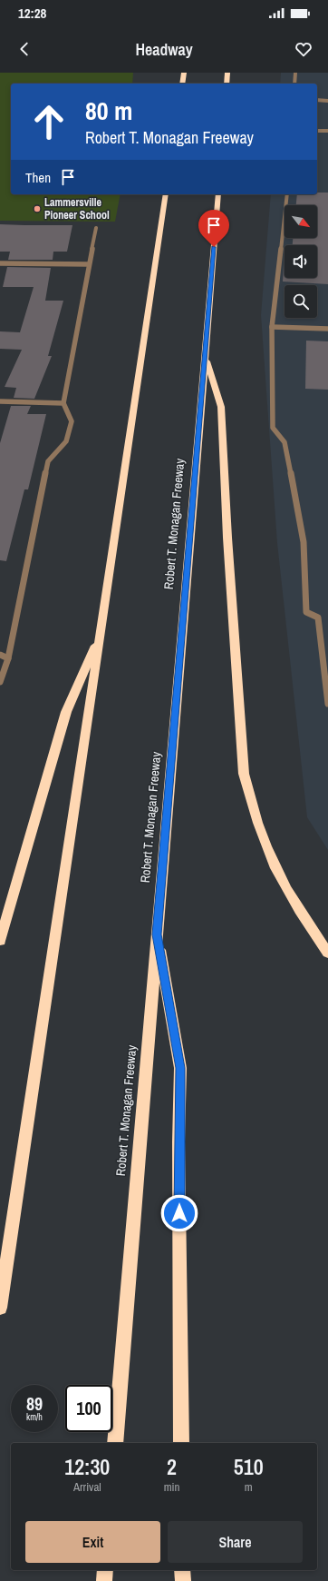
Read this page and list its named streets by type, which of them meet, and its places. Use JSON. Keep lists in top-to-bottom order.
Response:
{
  "streets": {
    "highway": ["Robert T. Monagan Freeway"]
  },
  "places": ["Lammersville Pioneer School"],
  "north": "bottom right",
  "page": {
    "status": "12:28",
    "header": "Headway",
    "turn": ["80 m", "Robert T. Monagan Freeway"],
    "then": "Then",
    "speed": "89 km/h",
    "limit": "100",
    "eta": [
      "12:30",
      "Arrival",
      "2",
      "min",
      "510",
      "m"
    ],
    "buttons": ["Exit", "Share"]
  }
}
